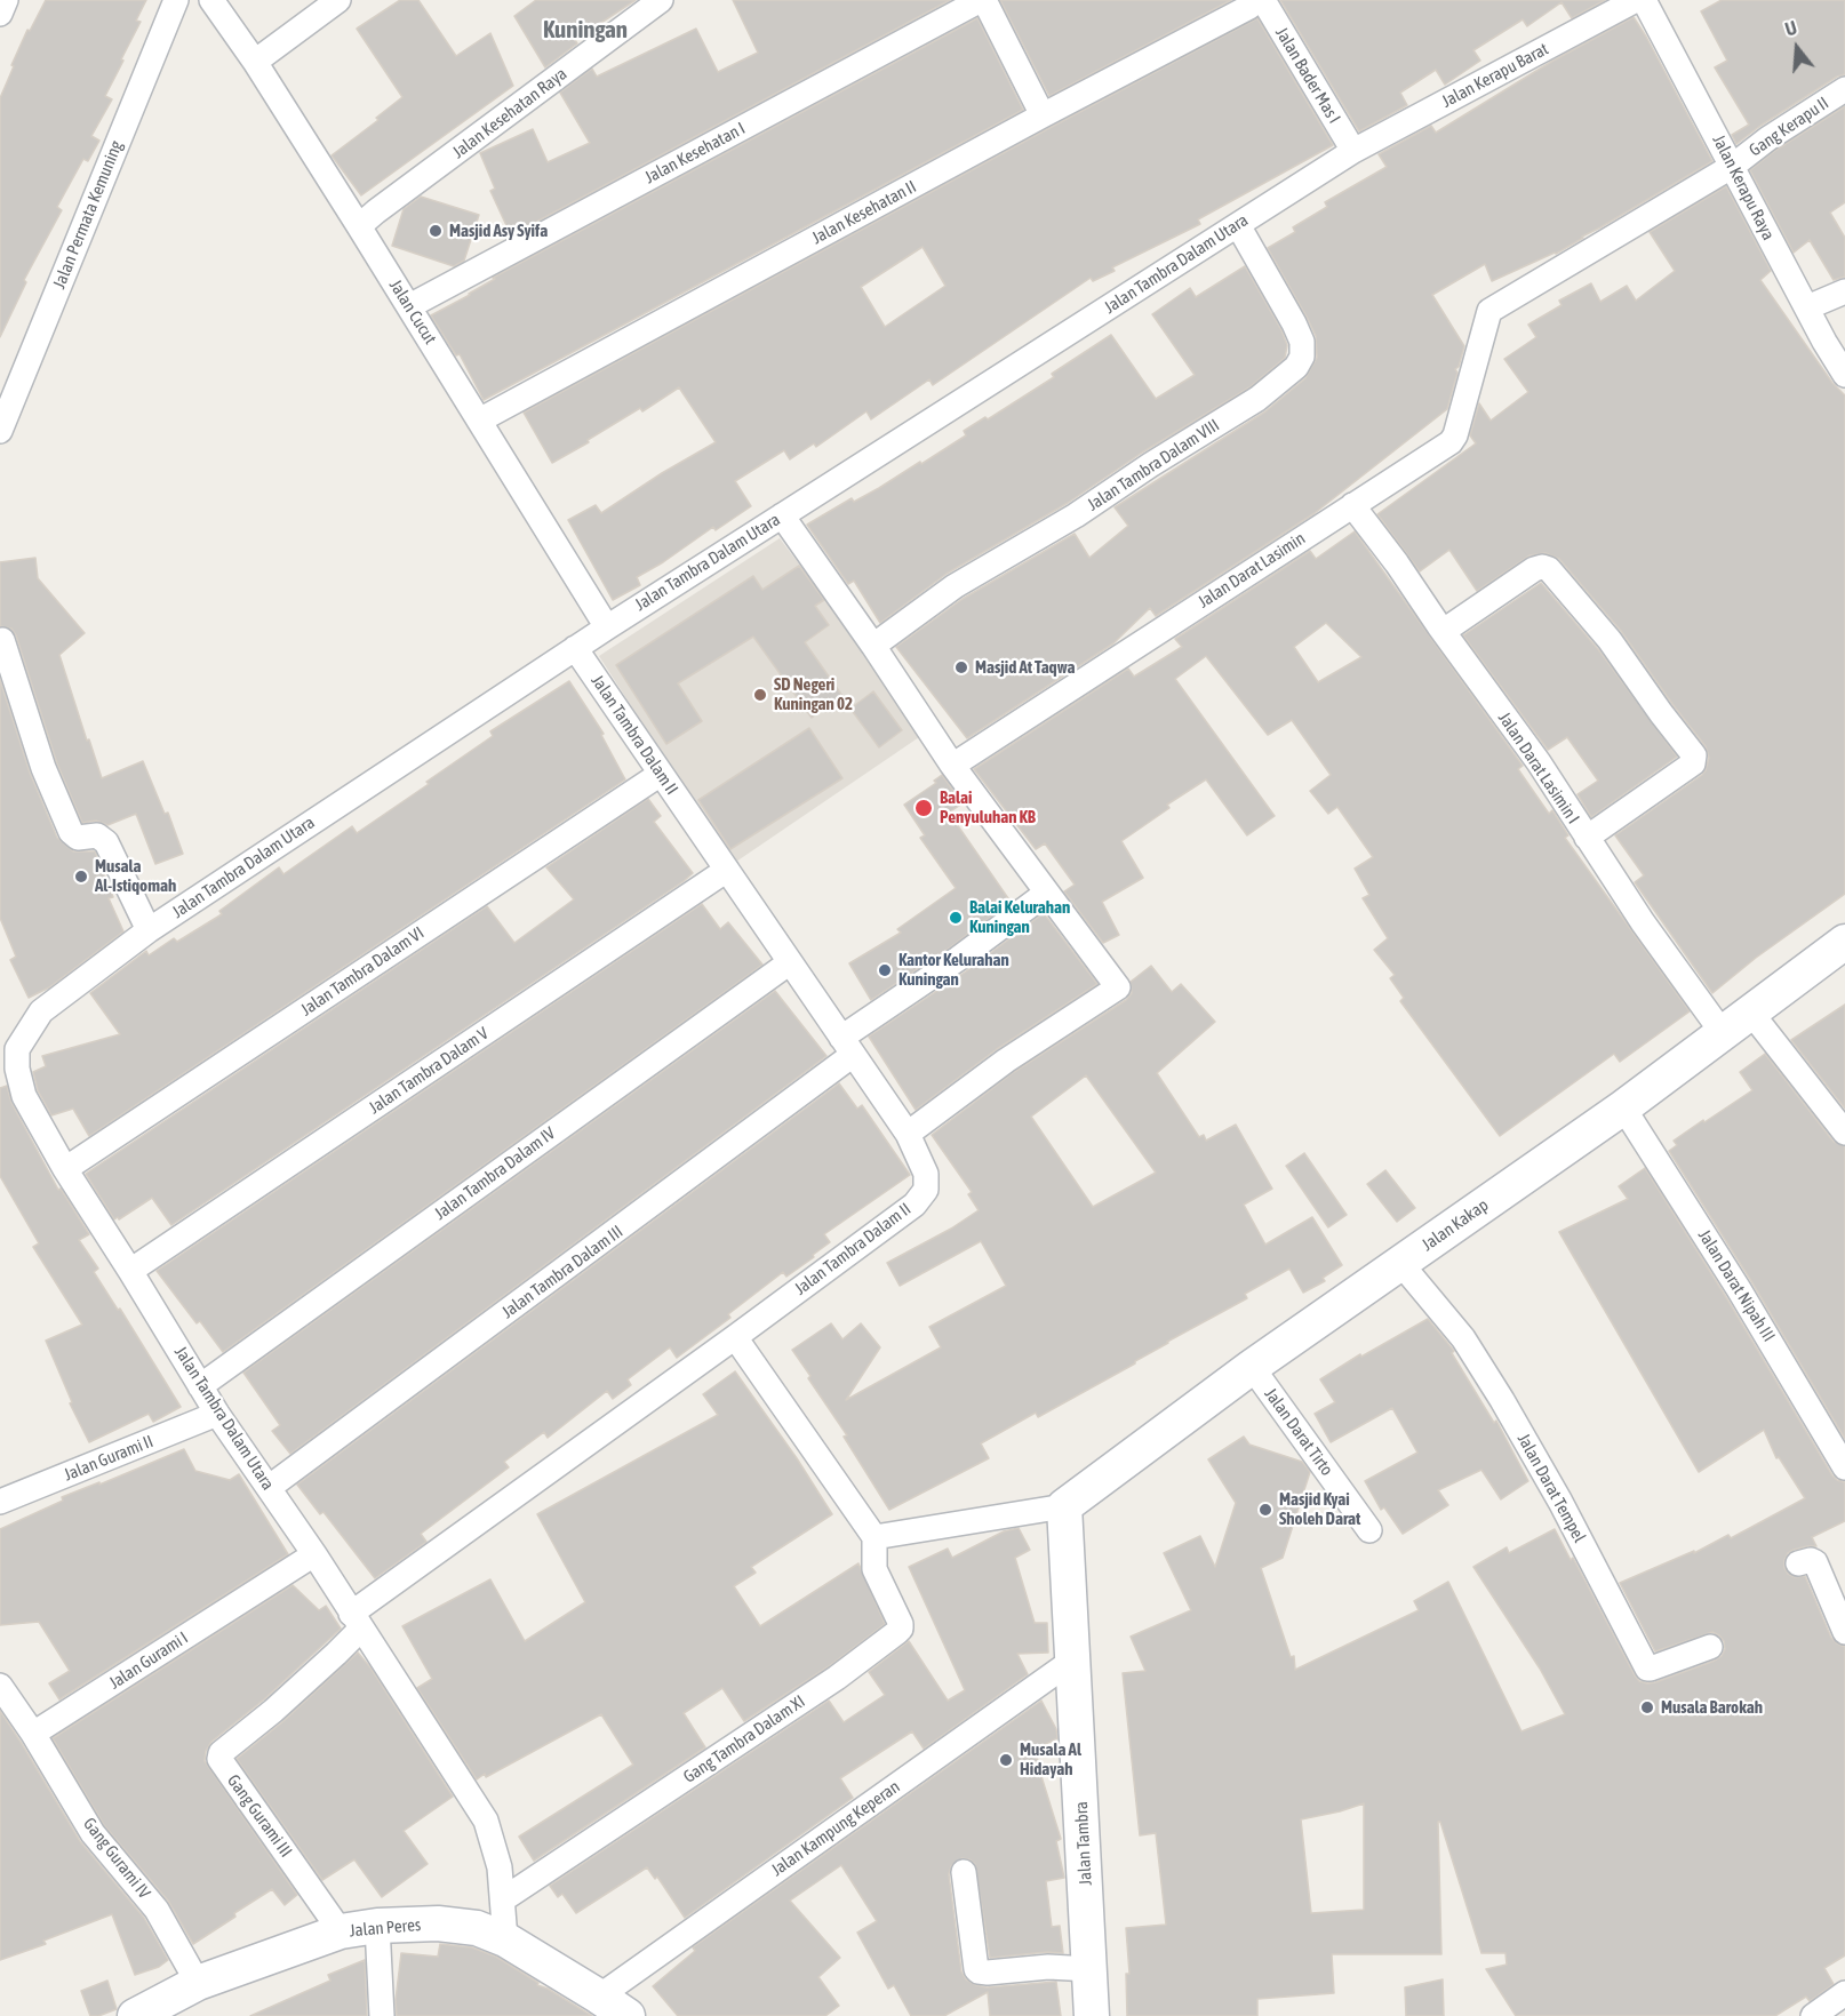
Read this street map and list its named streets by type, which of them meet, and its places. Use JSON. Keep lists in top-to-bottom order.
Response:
{
  "streets": {
    "street": [
      "Jalan Bader Mas I",
      "Jalan Kerapu Barat",
      "Jalan Kesehatan Raya",
      "Gang Kerapu II",
      "Jalan Kesehatan I",
      "Jalan Kerapu Raya",
      "Jalan Kesehatan II",
      "Jalan Permata Kemuning",
      "Jalan Tambra Dalam Utara",
      "Jalan Cucut",
      "Jalan Tambra Dalam VIII",
      "Jalan Darat Lasimin",
      "Jalan Tambra Dalam II",
      "Jalan Darat Lasimin I",
      "Jalan Tambra Dalam VI",
      "Jalan Tambra Dalam V",
      "Jalan Tambra Dalam IV",
      "Jalan Kakap",
      "Jalan Tambra Dalam III",
      "Jalan Darat Nipah III",
      "Jalan Darat Tirto",
      "Jalan Gurami II",
      "Jalan Darat Tempel",
      "Jalan Gurami I",
      "Gang Tambra Dalam XI",
      "Gang Gurami III",
      "Jalan Kampung Keperan",
      "Jalan Tambra",
      "Gang Gurami IV",
      "Jalan Peres"
    ]
  },
  "crossings": [
    ["Jalan Bader Mas I", "Jalan Kerapu Barat"],
    ["Jalan Bader Mas I", "Jalan Kesehatan II"],
    ["Jalan Bader Mas I", "Jalan Tambra Dalam Utara"],
    ["Jalan Kerapu Barat", "Jalan Tambra Dalam Utara"],
    ["Jalan Kesehatan Raya", "Jalan Cucut"],
    ["Gang Kerapu II", "Jalan Kerapu Raya"],
    ["Gang Kerapu II", "Jalan Darat Lasimin"],
    ["Jalan Kesehatan I", "Jalan Cucut"],
    ["Jalan Kerapu Raya", "Jalan Darat Lasimin"],
    ["Jalan Kesehatan II", "Jalan Cucut"],
    ["Jalan Tambra Dalam Utara", "Jalan Cucut"],
    ["Jalan Tambra Dalam Utara", "Jalan Tambra Dalam VIII"],
    ["Jalan Tambra Dalam Utara", "Jalan Tambra Dalam II"],
    ["Jalan Tambra Dalam Utara", "Jalan Tambra Dalam VI"],
    ["Jalan Tambra Dalam Utara", "Jalan Tambra Dalam V"],
    ["Jalan Tambra Dalam Utara", "Jalan Tambra Dalam IV"],
    ["Jalan Tambra Dalam Utara", "Jalan Tambra Dalam III"],
    ["Jalan Tambra Dalam Utara", "Jalan Gurami II"],
    ["Jalan Tambra Dalam Utara", "Jalan Gurami I"],
    ["Jalan Tambra Dalam Utara", "Gang Tambra Dalam XI"],
    ["Jalan Tambra Dalam Utara", "Gang Gurami III"],
    ["Jalan Tambra Dalam Utara", "Jalan Peres"],
    ["Jalan Darat Lasimin", "Jalan Darat Lasimin I"],
    ["Jalan Tambra Dalam II", "Jalan Tambra Dalam VI"],
    ["Jalan Tambra Dalam II", "Jalan Tambra Dalam V"],
    ["Jalan Tambra Dalam II", "Jalan Tambra Dalam IV"],
    ["Jalan Tambra Dalam II", "Jalan Tambra Dalam III"],
    ["Jalan Tambra Dalam II", "Gang Gurami III"],
    ["Jalan Darat Lasimin I", "Jalan Kakap"],
    ["Jalan Kakap", "Jalan Darat Nipah III"],
    ["Jalan Kakap", "Jalan Darat Tirto"],
    ["Jalan Kakap", "Jalan Darat Tempel"],
    ["Jalan Kakap", "Jalan Tambra"],
    ["Jalan Gurami I", "Gang Gurami IV"],
    ["Gang Gurami III", "Jalan Peres"],
    ["Jalan Kampung Keperan", "Jalan Tambra"],
    ["Jalan Kampung Keperan", "Jalan Peres"],
    ["Gang Gurami IV", "Jalan Peres"]
  ],
  "districts": ["Kuningan"],
  "places": [
    "Masjid Asy Syifa",
    "Masjid At Taqwa",
    "SD Negeri Kuningan 02",
    "Balai Penyuluhan KB",
    "Musala Al-Istiqomah",
    "Balai Kelurahan Kuningan",
    "Kantor Kelurahan Kuningan",
    "Masjid Kyai Sholeh Darat",
    "Musala Barokah",
    "Musala Al Hidayah"
  ],
  "north": "top"
}
